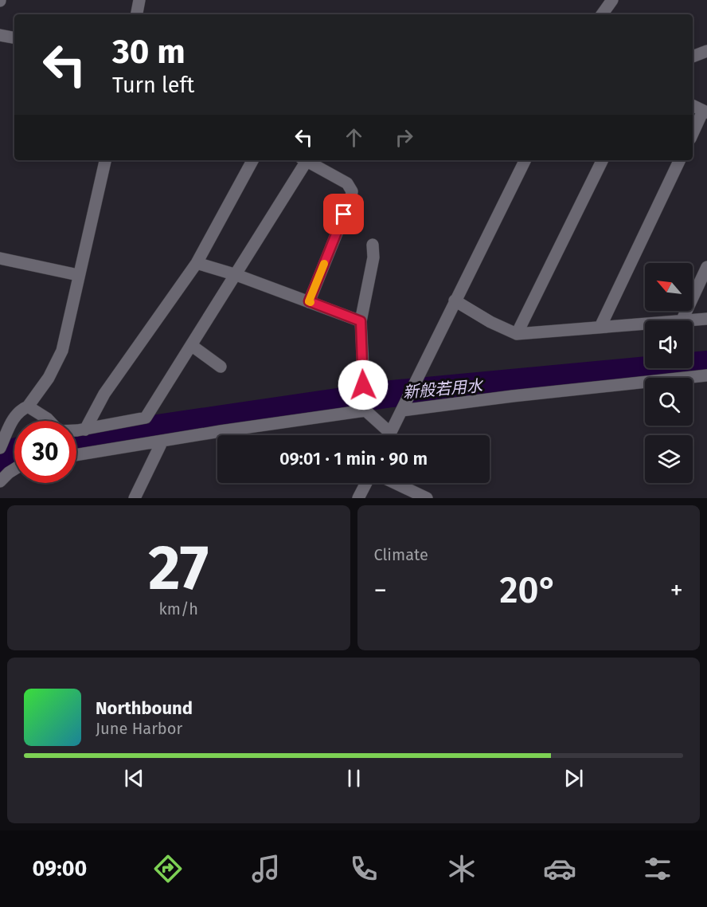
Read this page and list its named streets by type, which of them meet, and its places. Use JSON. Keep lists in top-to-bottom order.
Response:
{
  "water": ["新般若用水"],
  "north": "top left",
  "page": {
    "turn": ["30 m", "Turn left"],
    "limit": "30",
    "trip": "09:01 · 1 min · 90 m",
    "tile": [
      ["27", "km/h"],
      "Climate"
    ],
    "heat": ["−", "20°", "+"],
    "song": ["Northbound", "June Harbor"],
    "tabs": "09:00"
  }
}
